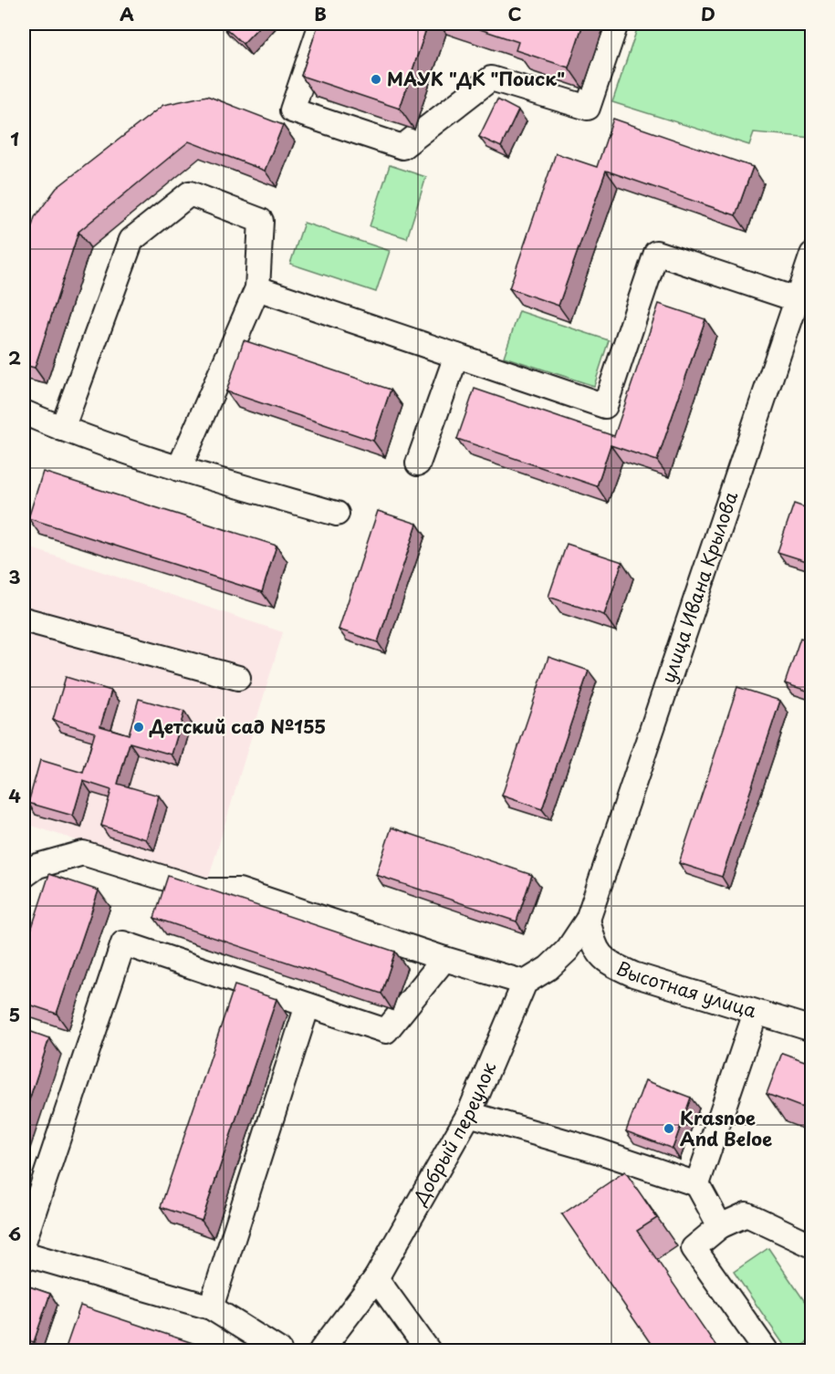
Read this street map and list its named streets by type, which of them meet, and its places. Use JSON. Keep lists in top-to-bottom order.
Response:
{
  "streets": {
    "street": ["улица Ивана Крылова", "Высотная улица", "Добрый переулок"]
  },
  "crossings": [
    ["улица Ивана Крылова", "Высотная улица"]
  ],
  "places": ["МАУК \"ДК \"Поиск\"", "Детский сад №155", "Krasnoe And Beloe"],
  "grid": {
    "columns": [
      "A",
      "B",
      "C",
      "D"
    ],
    "rows": [
      "1",
      "2",
      "3",
      "4",
      "5",
      "6"
    ]
  }
}
